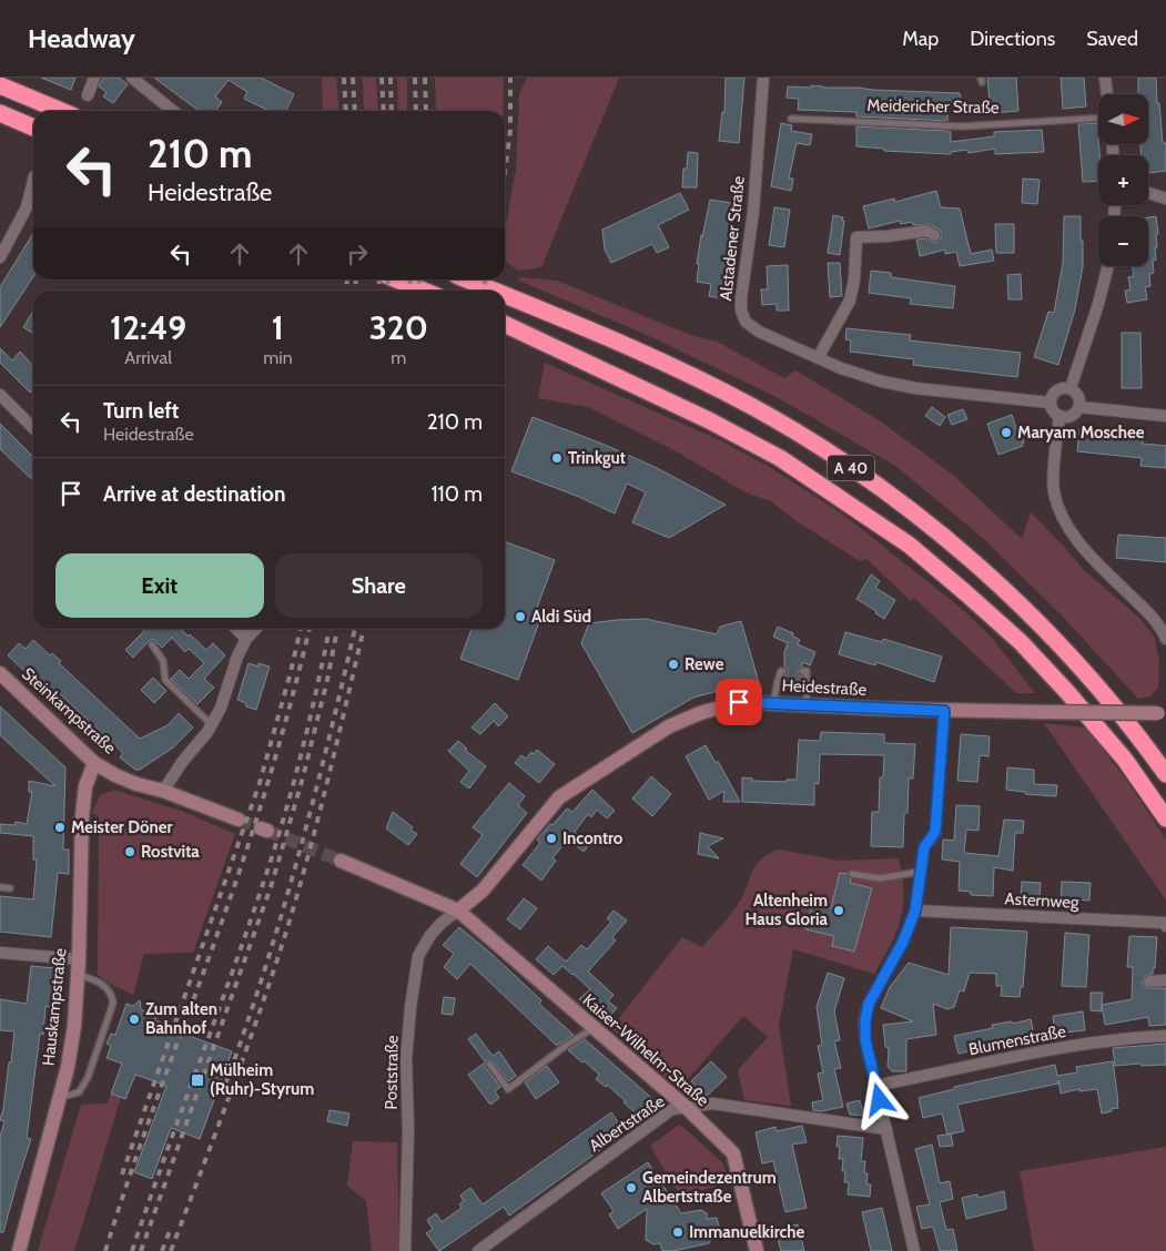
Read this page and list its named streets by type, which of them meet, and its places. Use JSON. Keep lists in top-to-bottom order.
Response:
{
  "streets": {
    "highway": ["A 40"],
    "street": [
      "Alstadener Straße",
      "Heidestraße",
      "Steinkampstraße",
      "Asternweg",
      "Hauskampstraße",
      "Blumenstraße",
      "Kaiser-Wilhelm-Straße",
      "Poststraße",
      "Albertstraße"
    ],
    "lane": ["Meidericher Straße"]
  },
  "crossings": [
    ["Heidestraße", "Kaiser-Wilhelm-Straße"],
    ["Heidestraße", "Poststraße"],
    ["Steinkampstraße", "Hauskampstraße"],
    ["Kaiser-Wilhelm-Straße", "Poststraße"],
    ["Kaiser-Wilhelm-Straße", "Albertstraße"]
  ],
  "places": {
    "other": [
      "Maryam Moschee",
      "Trinkgut",
      "Aldi Süd",
      "Rewe",
      "Meister Döner",
      "Incontro",
      "Rostvita",
      "Altenheim Haus Gloria",
      "Zum alten Bahnhof",
      "Gemeindezentrum Albertstraße",
      "Immanuelkirche"
    ],
    "transit": ["Mülheim (Ruhr)-Styrum"]
  },
  "north": "right",
  "page": {
    "header": "Headway",
    "nav": ["Map", "Directions", "Saved"],
    "map_buttons": ["+", "−"],
    "turn": ["210 m", "Heidestraße"],
    "eta": [
      "12:49",
      "Arrival",
      "1",
      "min",
      "320",
      "m"
    ],
    "list": [
      {
        "name": "Turn left",
        "note": "Heidestraße",
        "value": "210 m"
      },
      {
        "name": "Arrive at destination",
        "value": "110 m"
      }
    ],
    "buttons": ["Exit", "Share"]
  }
}
